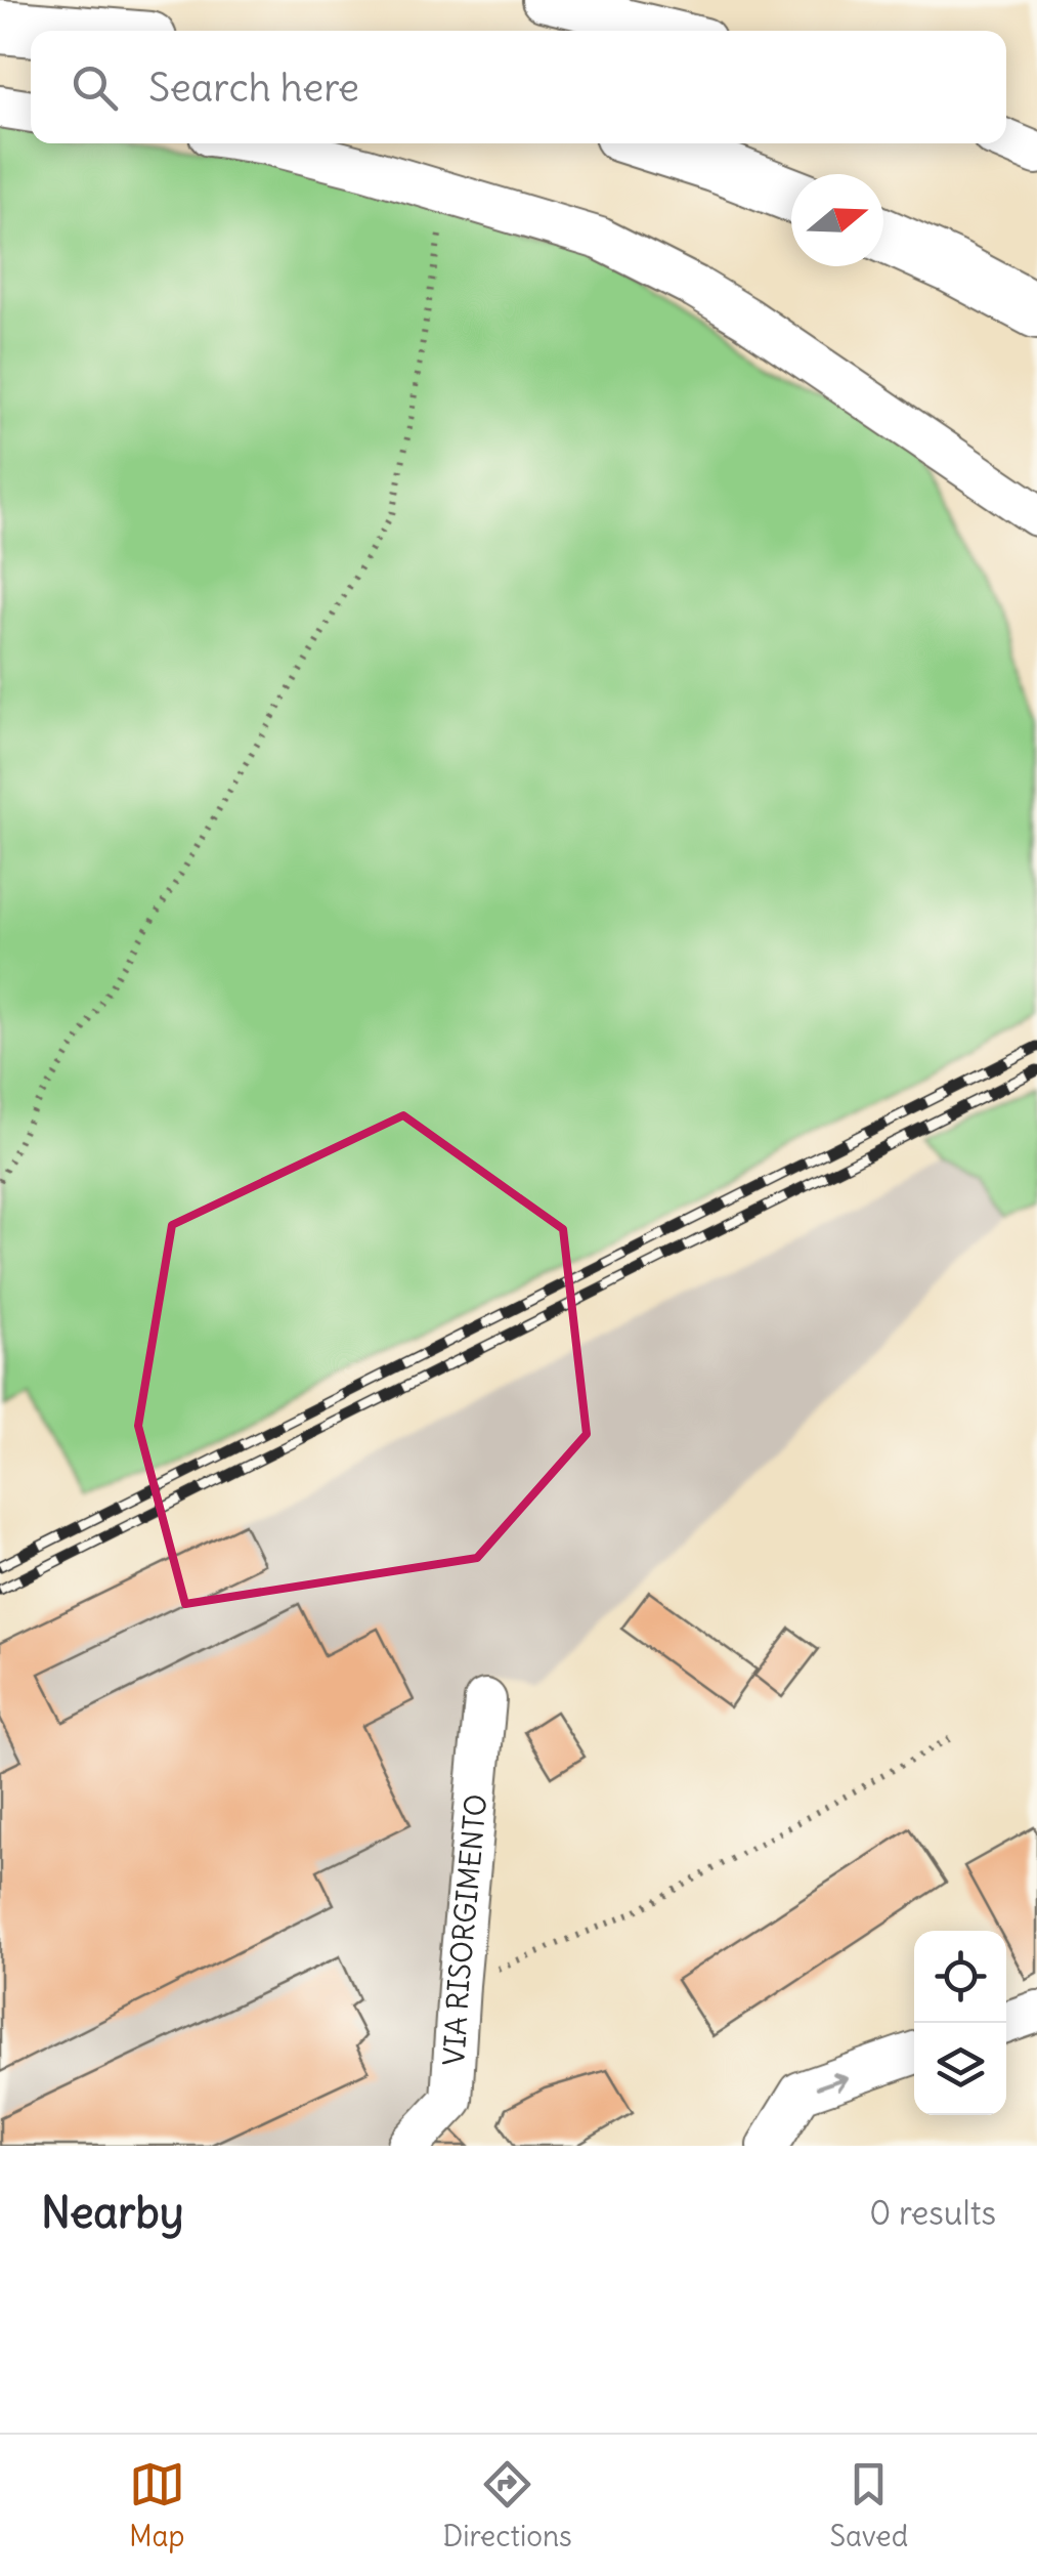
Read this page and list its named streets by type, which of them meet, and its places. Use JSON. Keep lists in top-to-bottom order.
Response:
{
  "streets": {
    "street": ["VIA RISORGIMENTO"]
  },
  "north": "right",
  "page": {
    "search": "Search here",
    "heading": ["Nearby", "0 results"],
    "nav": ["Map", "Directions", "Saved"]
  }
}
